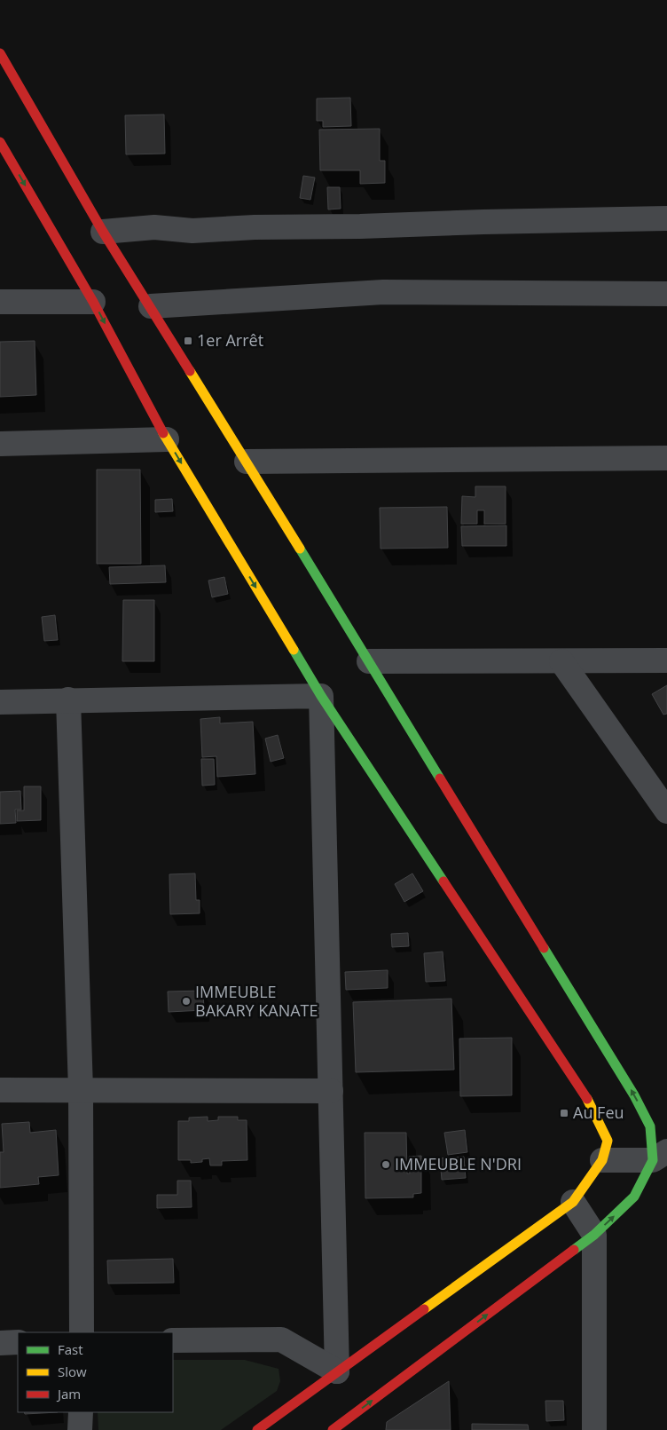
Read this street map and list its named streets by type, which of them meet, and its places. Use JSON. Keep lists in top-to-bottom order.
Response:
{
  "places": {
    "transit": ["1er Arrêt", "Au Feu"],
    "other": ["IMMEUBLE BAKARY KANATE", "IMMEUBLE N'DRI"]
  },
  "legend": ["Fast", "Slow", "Jam"]
}
